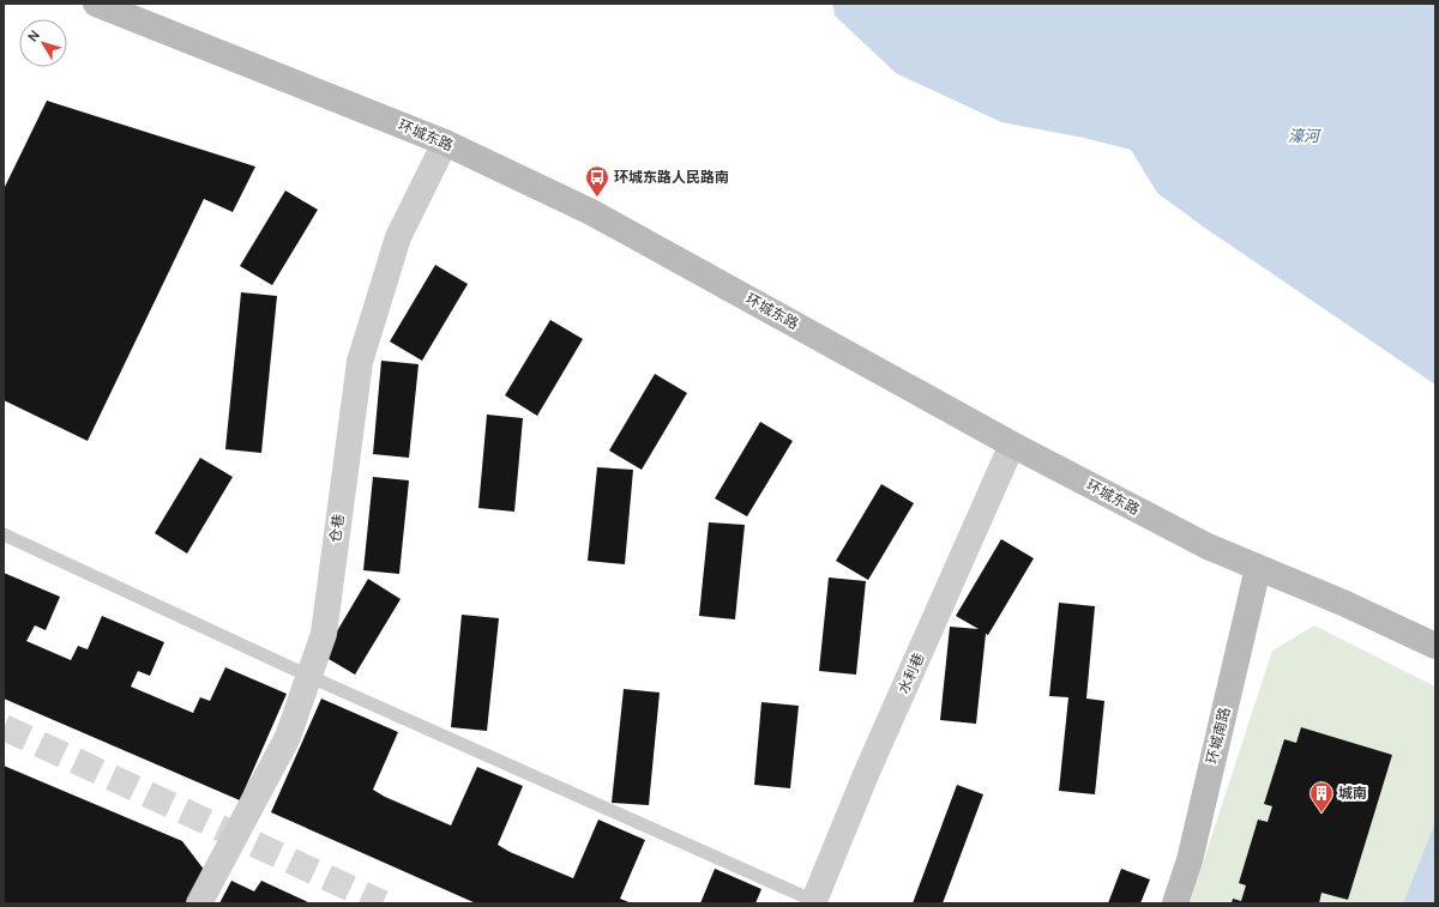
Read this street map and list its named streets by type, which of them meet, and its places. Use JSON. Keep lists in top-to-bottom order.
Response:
{
  "streets": {
    "street": [
      "环城东路",
      "仓巷",
      "水利巷",
      "环城南路"
    ]
  },
  "crossings": [
    ["环城东路", "仓巷"],
    ["环城东路", "水利巷"],
    ["环城东路", "环城南路"]
  ],
  "water": ["濠河"],
  "places": {
    "bus stop": ["环城东路人民路南"],
    "building": ["城南"]
  },
  "north": "top left"
}
